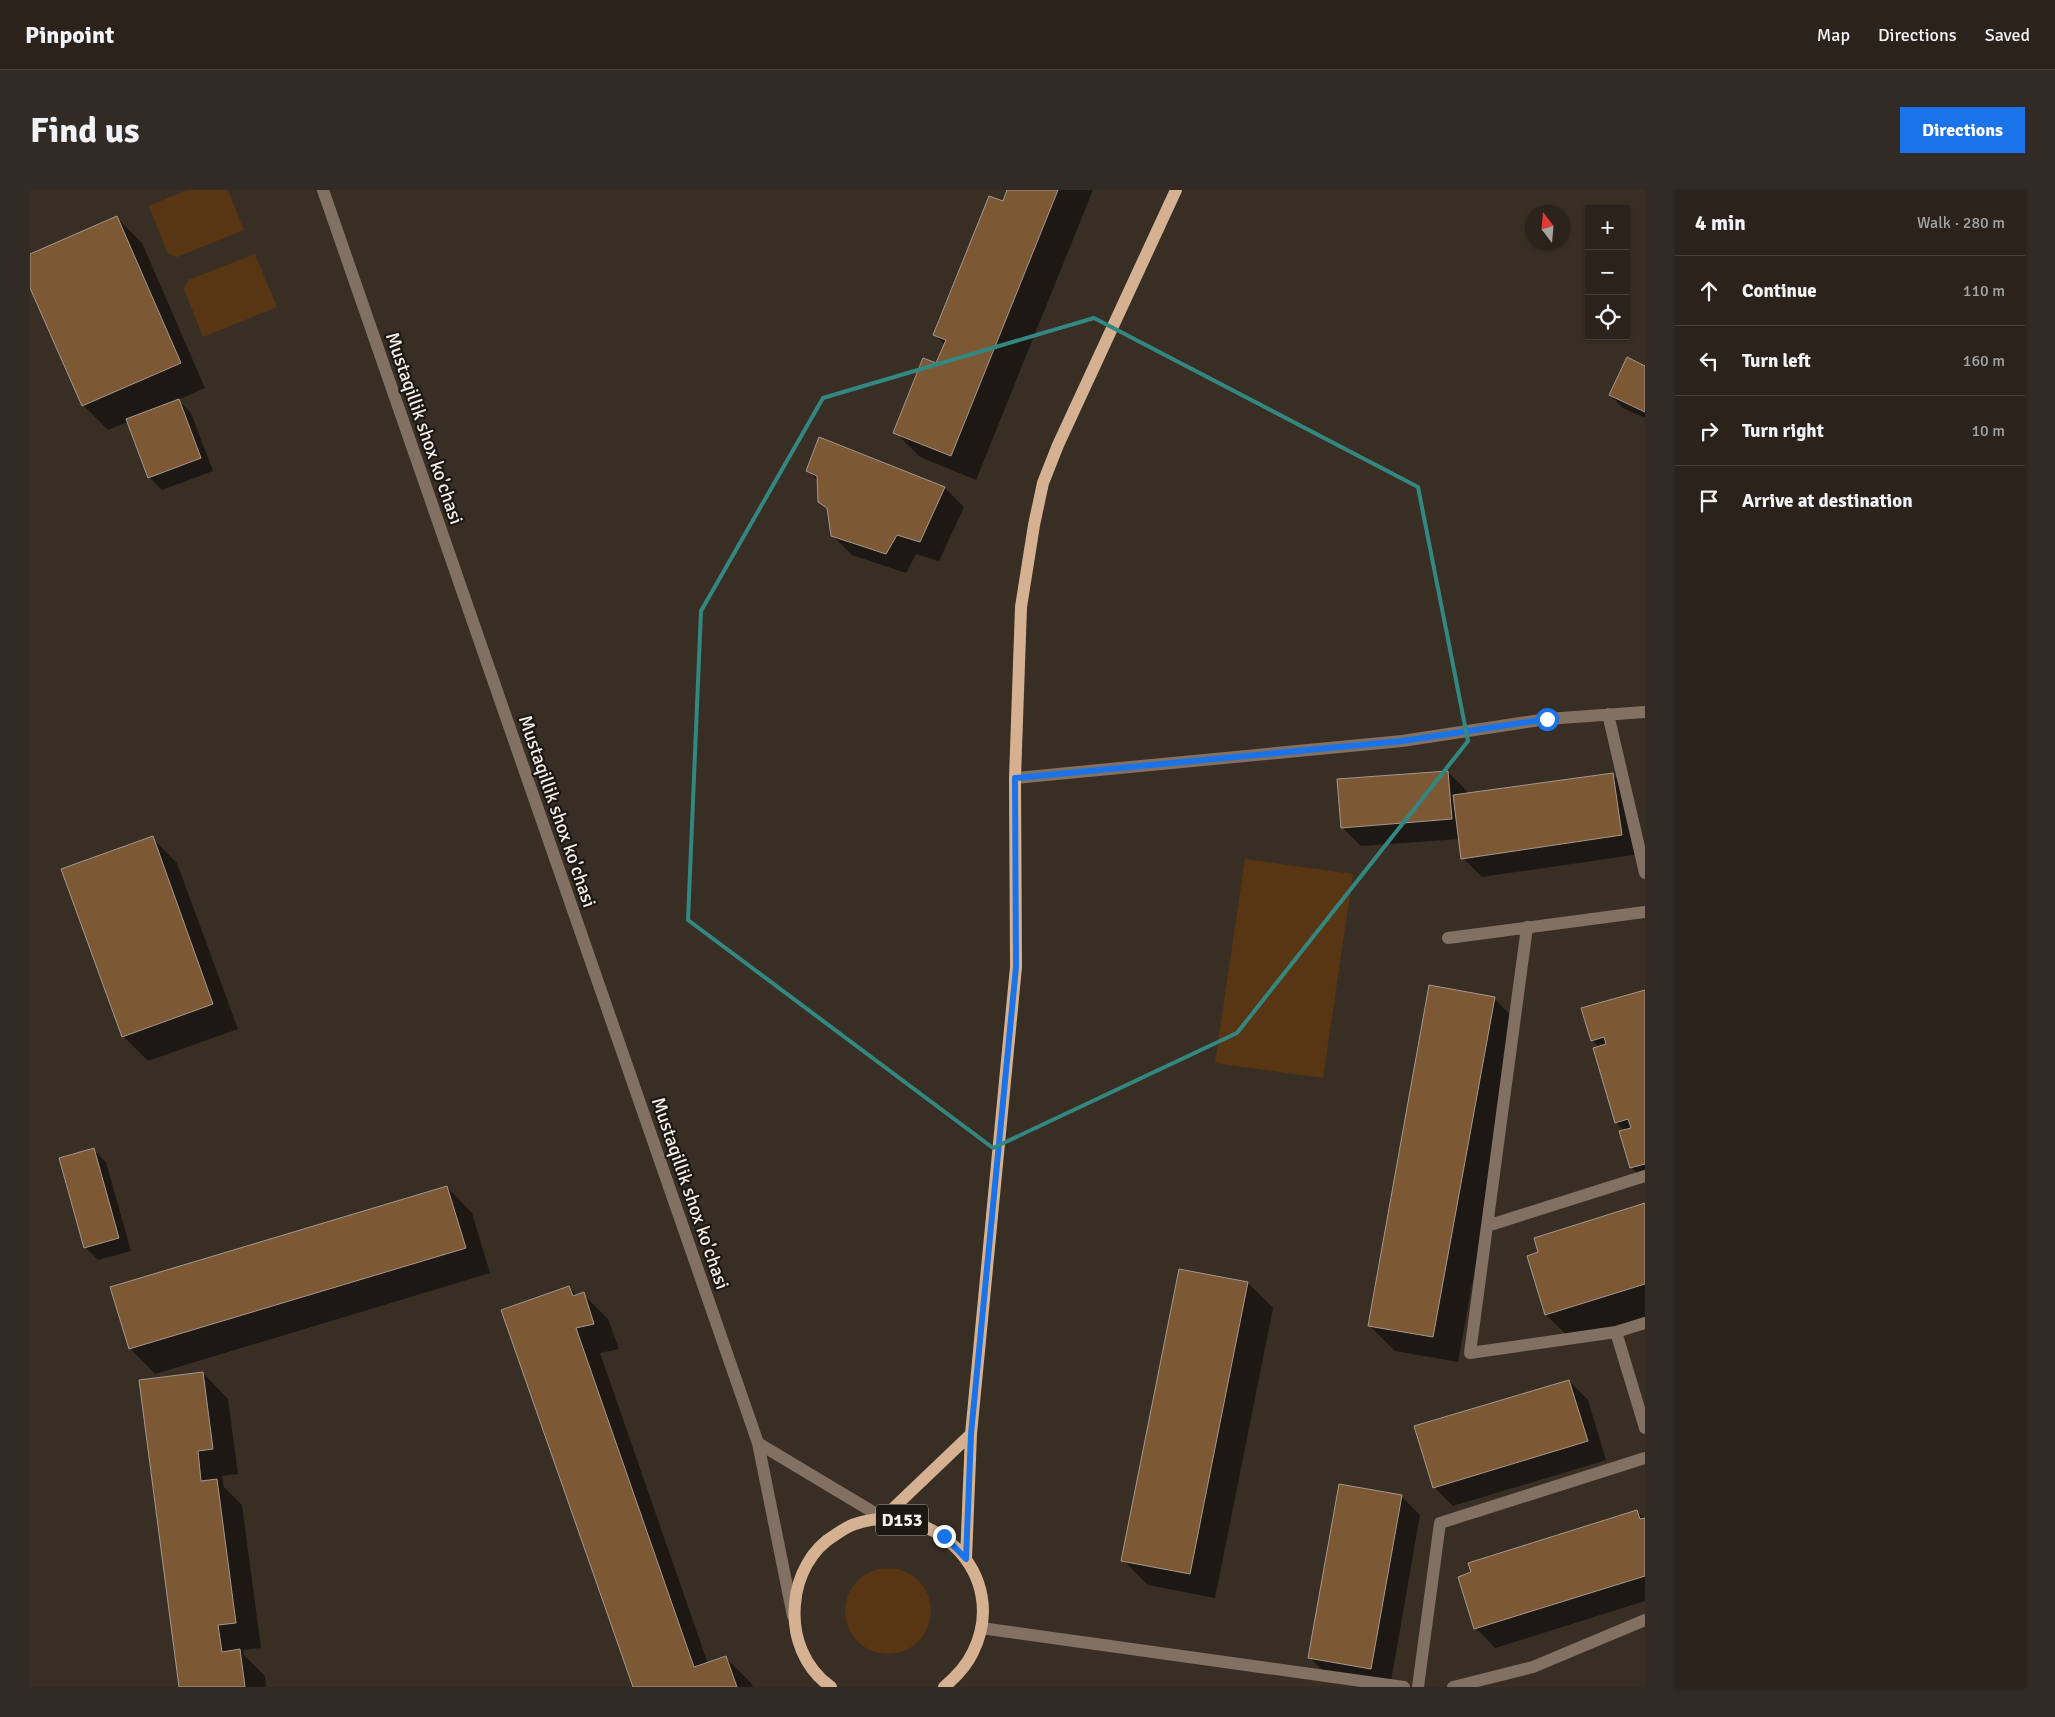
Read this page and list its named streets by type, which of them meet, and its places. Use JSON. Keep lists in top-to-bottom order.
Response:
{
  "streets": {
    "main road": ["D153"],
    "street": ["Mustaqillik shox ko'chasi"]
  },
  "crossings": [
    ["Mustaqillik shox ko'chasi", "D153"]
  ],
  "north": "top",
  "page": {
    "header": "Pinpoint",
    "nav": ["Map", "Directions", "Saved"],
    "buttons": "Directions",
    "title": "Find us",
    "heading": ["4 min", "Walk · 280 m"],
    "map_buttons": ["+", "−"],
    "list": [
      ["Continue", "110 m"],
      ["Turn left", "160 m"],
      ["Turn right", "10 m"],
      "Arrive at destination"
    ]
  }
}
